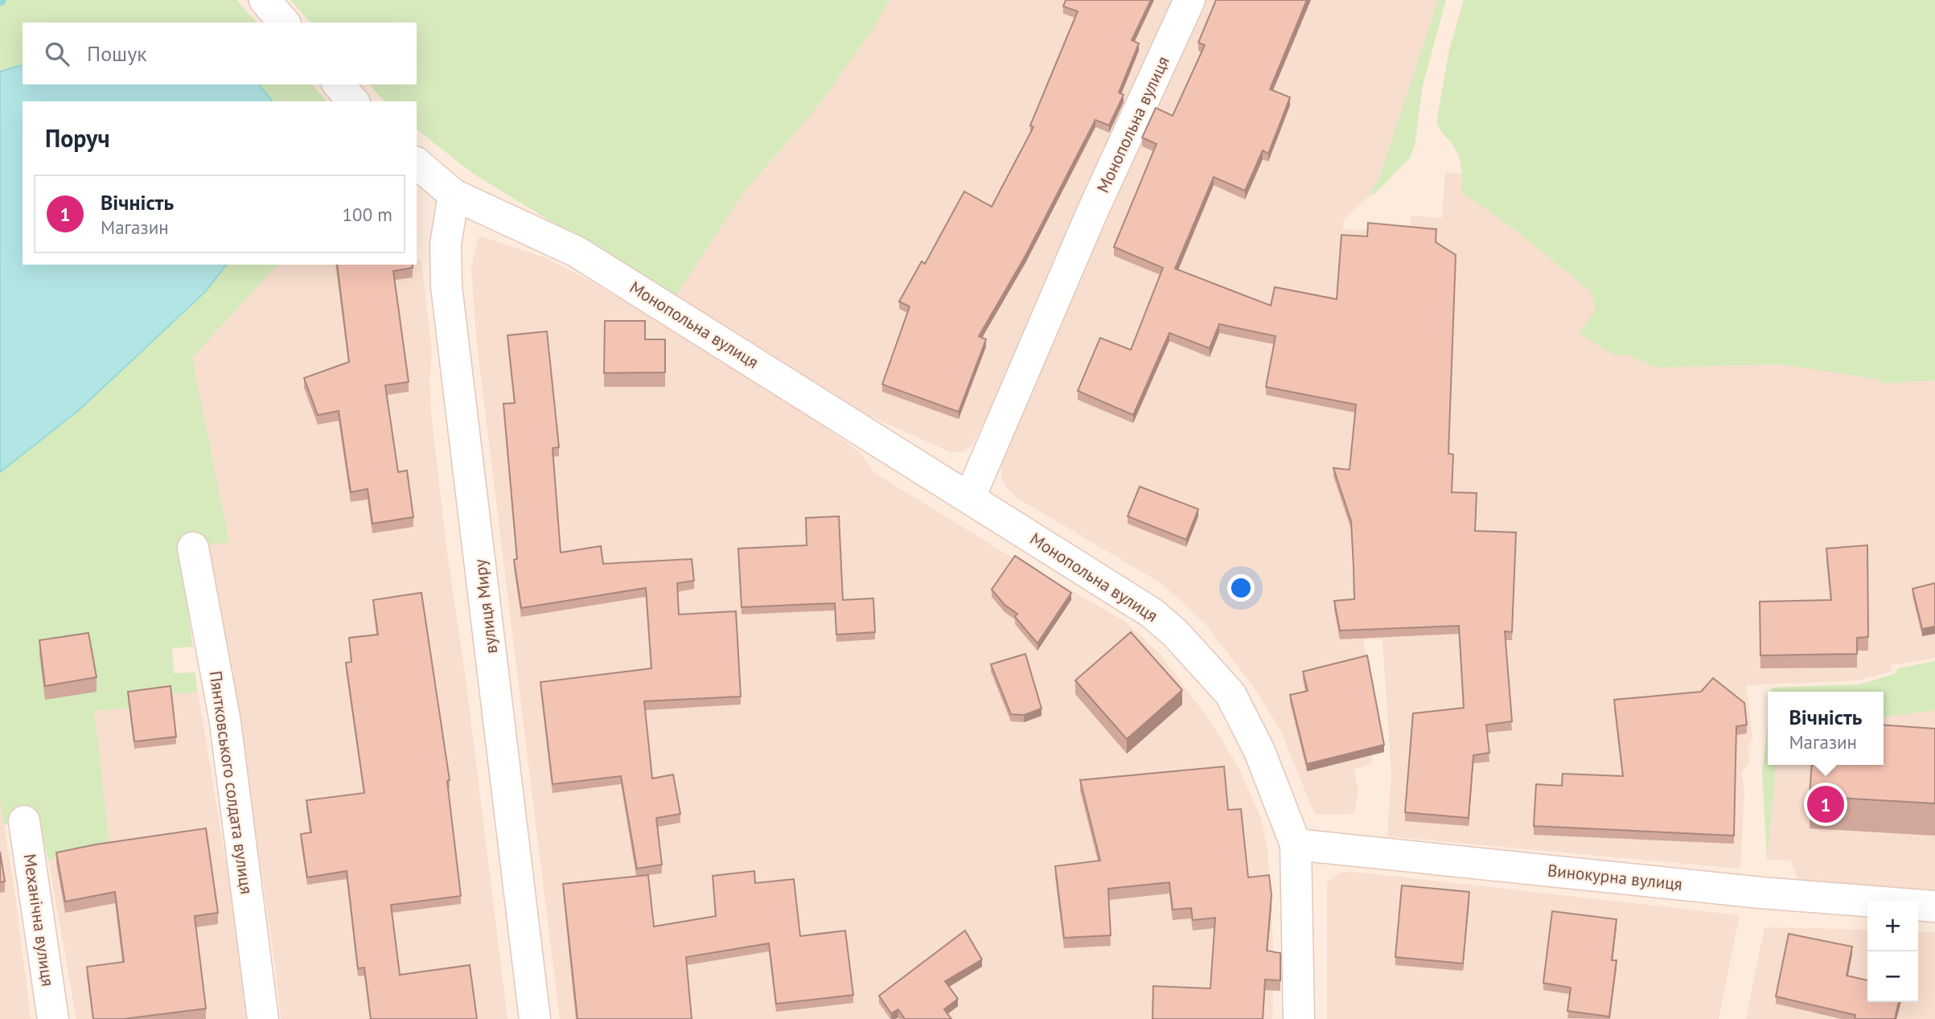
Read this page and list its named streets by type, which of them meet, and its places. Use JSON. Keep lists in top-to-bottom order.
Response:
{
  "streets": {
    "street": [
      "Монопольна вулиця",
      "вулиця Миру",
      "Пянтковського солдата вулиця",
      "Винокурна вулиця",
      "Механічна вулиця"
    ]
  },
  "crossings": [
    ["Монопольна вулиця", "вулиця Миру"],
    ["Монопольна вулиця", "Винокурна вулиця"]
  ],
  "page": {
    "search": "Пошук",
    "heading": "Поруч",
    "list": [
      {
        "mark": "1",
        "name": "Вічність",
        "note": "Магазин",
        "value": "100 m"
      }
    ],
    "popup": ["Вічність", "Магазин"],
    "pins": "1",
    "map_buttons": ["+", "−"]
  }
}
